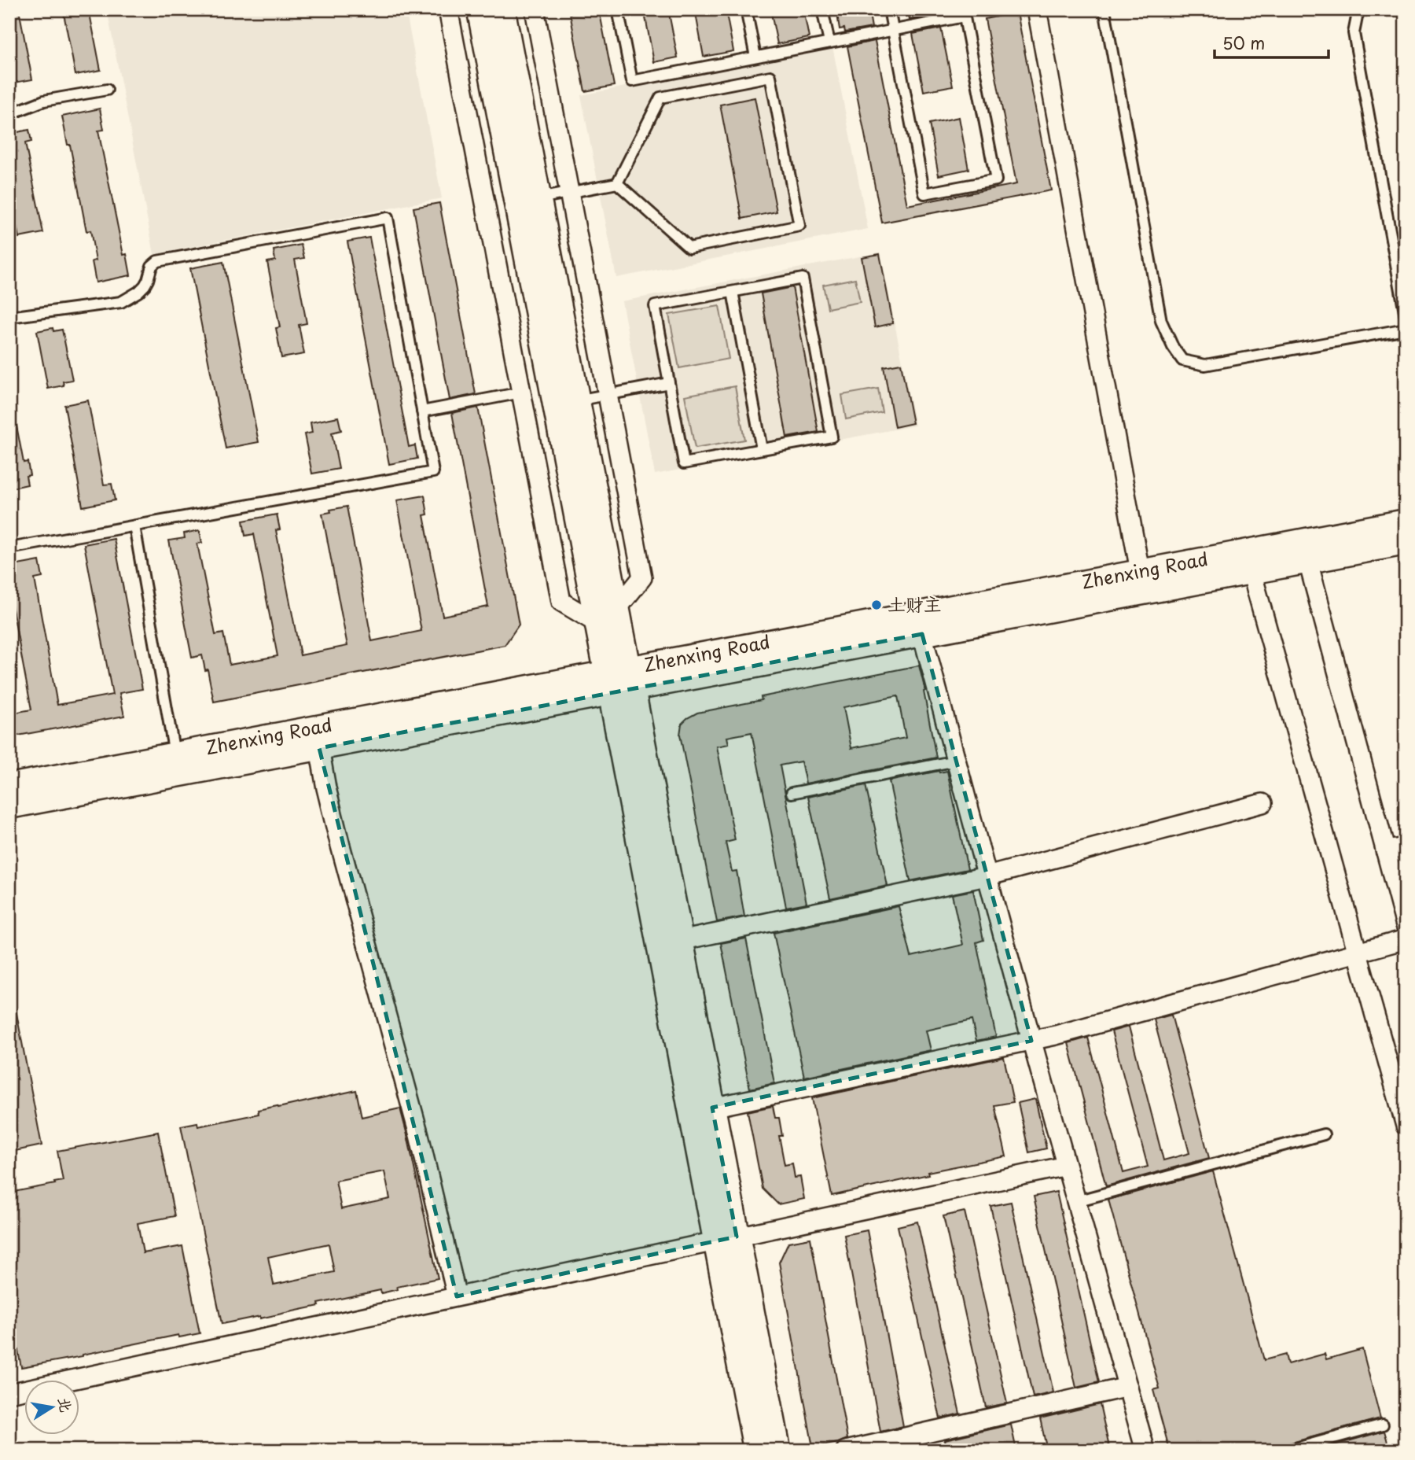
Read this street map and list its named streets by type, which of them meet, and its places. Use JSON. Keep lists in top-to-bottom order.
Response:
{
  "streets": {
    "street": ["Zhenxing Road"]
  },
  "places": ["土财主"],
  "scale_bar": "50 m",
  "north": "right"
}
